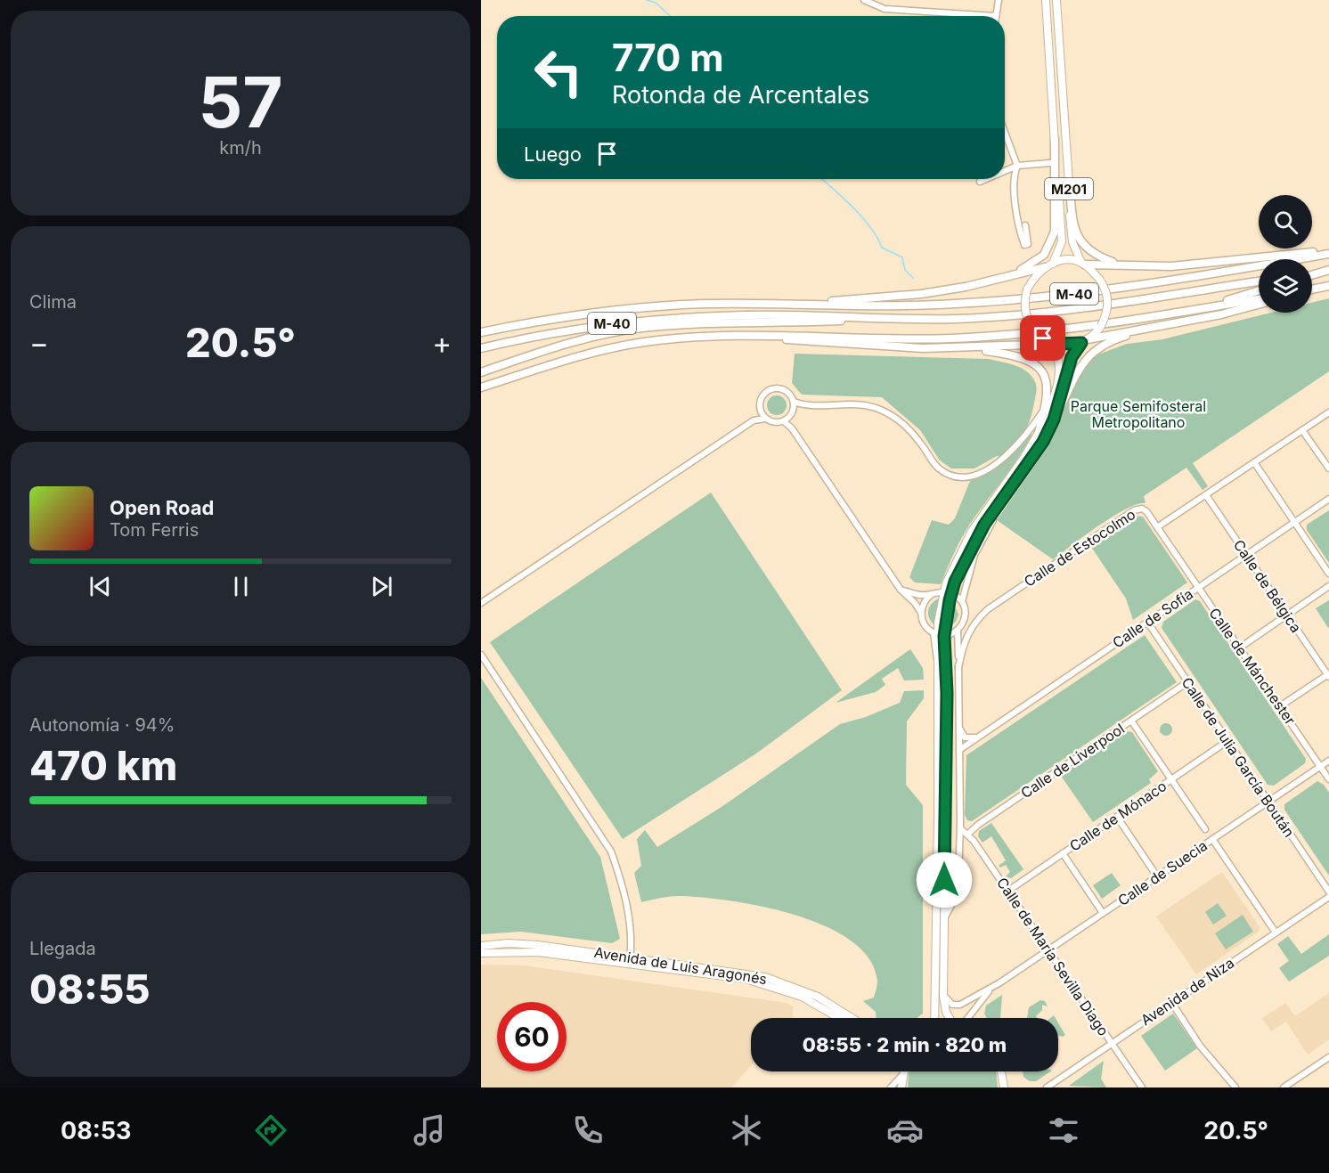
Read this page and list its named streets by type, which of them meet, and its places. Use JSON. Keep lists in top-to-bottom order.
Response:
{
  "streets": {
    "highway": ["M-40"],
    "main road": ["M201", "Avenida de Luis Aragonés"],
    "street": [
      "Calle de Estocolmo",
      "Calle de Bélgica",
      "Calle de Sofía",
      "Calle de Mánchester",
      "Calle de Julia García Boután",
      "Calle de Liverpool",
      "Calle de Mónaco",
      "Calle de Suecia",
      "Calle de María Sevilla Diago",
      "Avenida de Niza"
    ]
  },
  "crossings": [
    ["Calle de Estocolmo", "Calle de Bélgica"],
    ["Calle de Estocolmo", "Calle de Sofía"],
    ["Calle de Estocolmo", "Calle de Mánchester"],
    ["Calle de Estocolmo", "Calle de Liverpool"],
    ["Calle de Estocolmo", "Calle de María Sevilla Diago"],
    ["Calle de Bélgica", "Calle de Sofía"],
    ["Calle de Sofía", "Calle de Mánchester"],
    ["Calle de Sofía", "Calle de Julia García Boután"],
    ["Calle de Mánchester", "Calle de Suecia"],
    ["Calle de Julia García Boután", "Calle de Liverpool"],
    ["Calle de Julia García Boután", "Calle de Mónaco"],
    ["Calle de Julia García Boután", "Calle de Suecia"],
    ["Calle de Liverpool", "Calle de María Sevilla Diago"],
    ["Calle de Mónaco", "Calle de María Sevilla Diago"],
    ["Calle de Suecia", "Calle de María Sevilla Diago"],
    ["Calle de María Sevilla Diago", "Avenida de Niza"]
  ],
  "parks": ["Parque Semifosteral Metropolitano"],
  "page": {
    "tile": [
      ["57", "km/h"],
      "Clima",
      ["Autonomía · 94%", "470 km"],
      ["Llegada", "08:55"]
    ],
    "turn": ["770 m", "Rotonda de Arcentales"],
    "then": "Luego",
    "heat": ["−", "20.5°", "+"],
    "song": ["Open Road", "Tom Ferris"],
    "limit": "60",
    "trip": "08:55 · 2 min · 820 m",
    "tabs": ["08:53", "20.5°"]
  }
}
